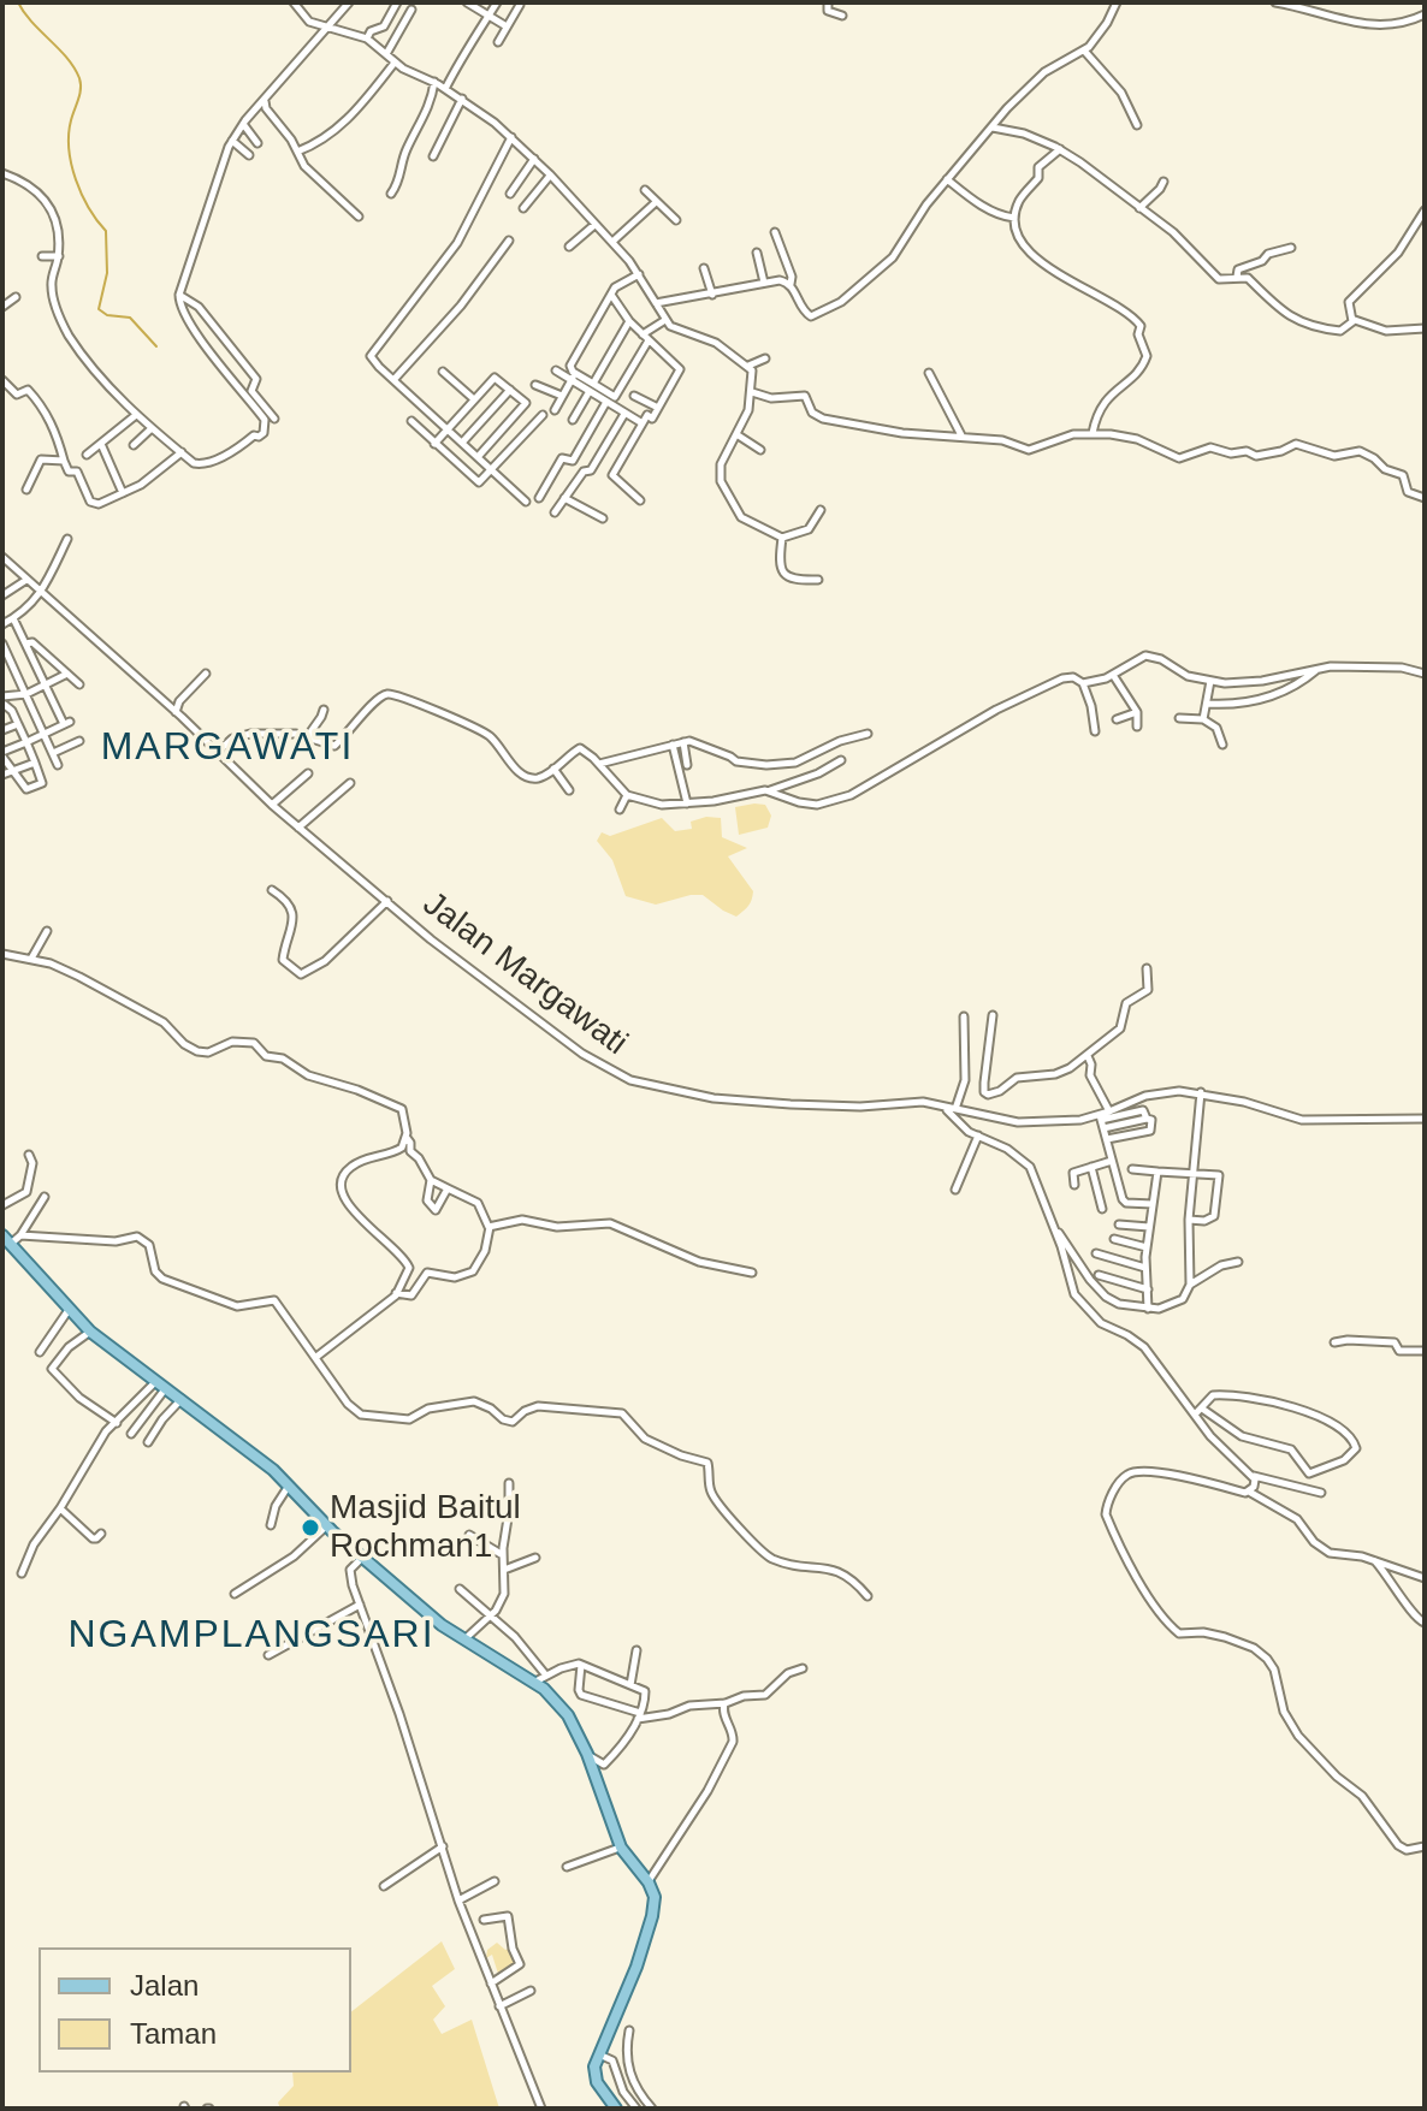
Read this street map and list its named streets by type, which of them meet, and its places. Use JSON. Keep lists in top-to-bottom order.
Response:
{
  "streets": {
    "street": ["Jalan Margawati"]
  },
  "districts": ["MARGAWATI", "NGAMPLANGSARI"],
  "places": ["Masjid Baitul Rochman1"],
  "legend": ["Jalan", "Taman"]
}
